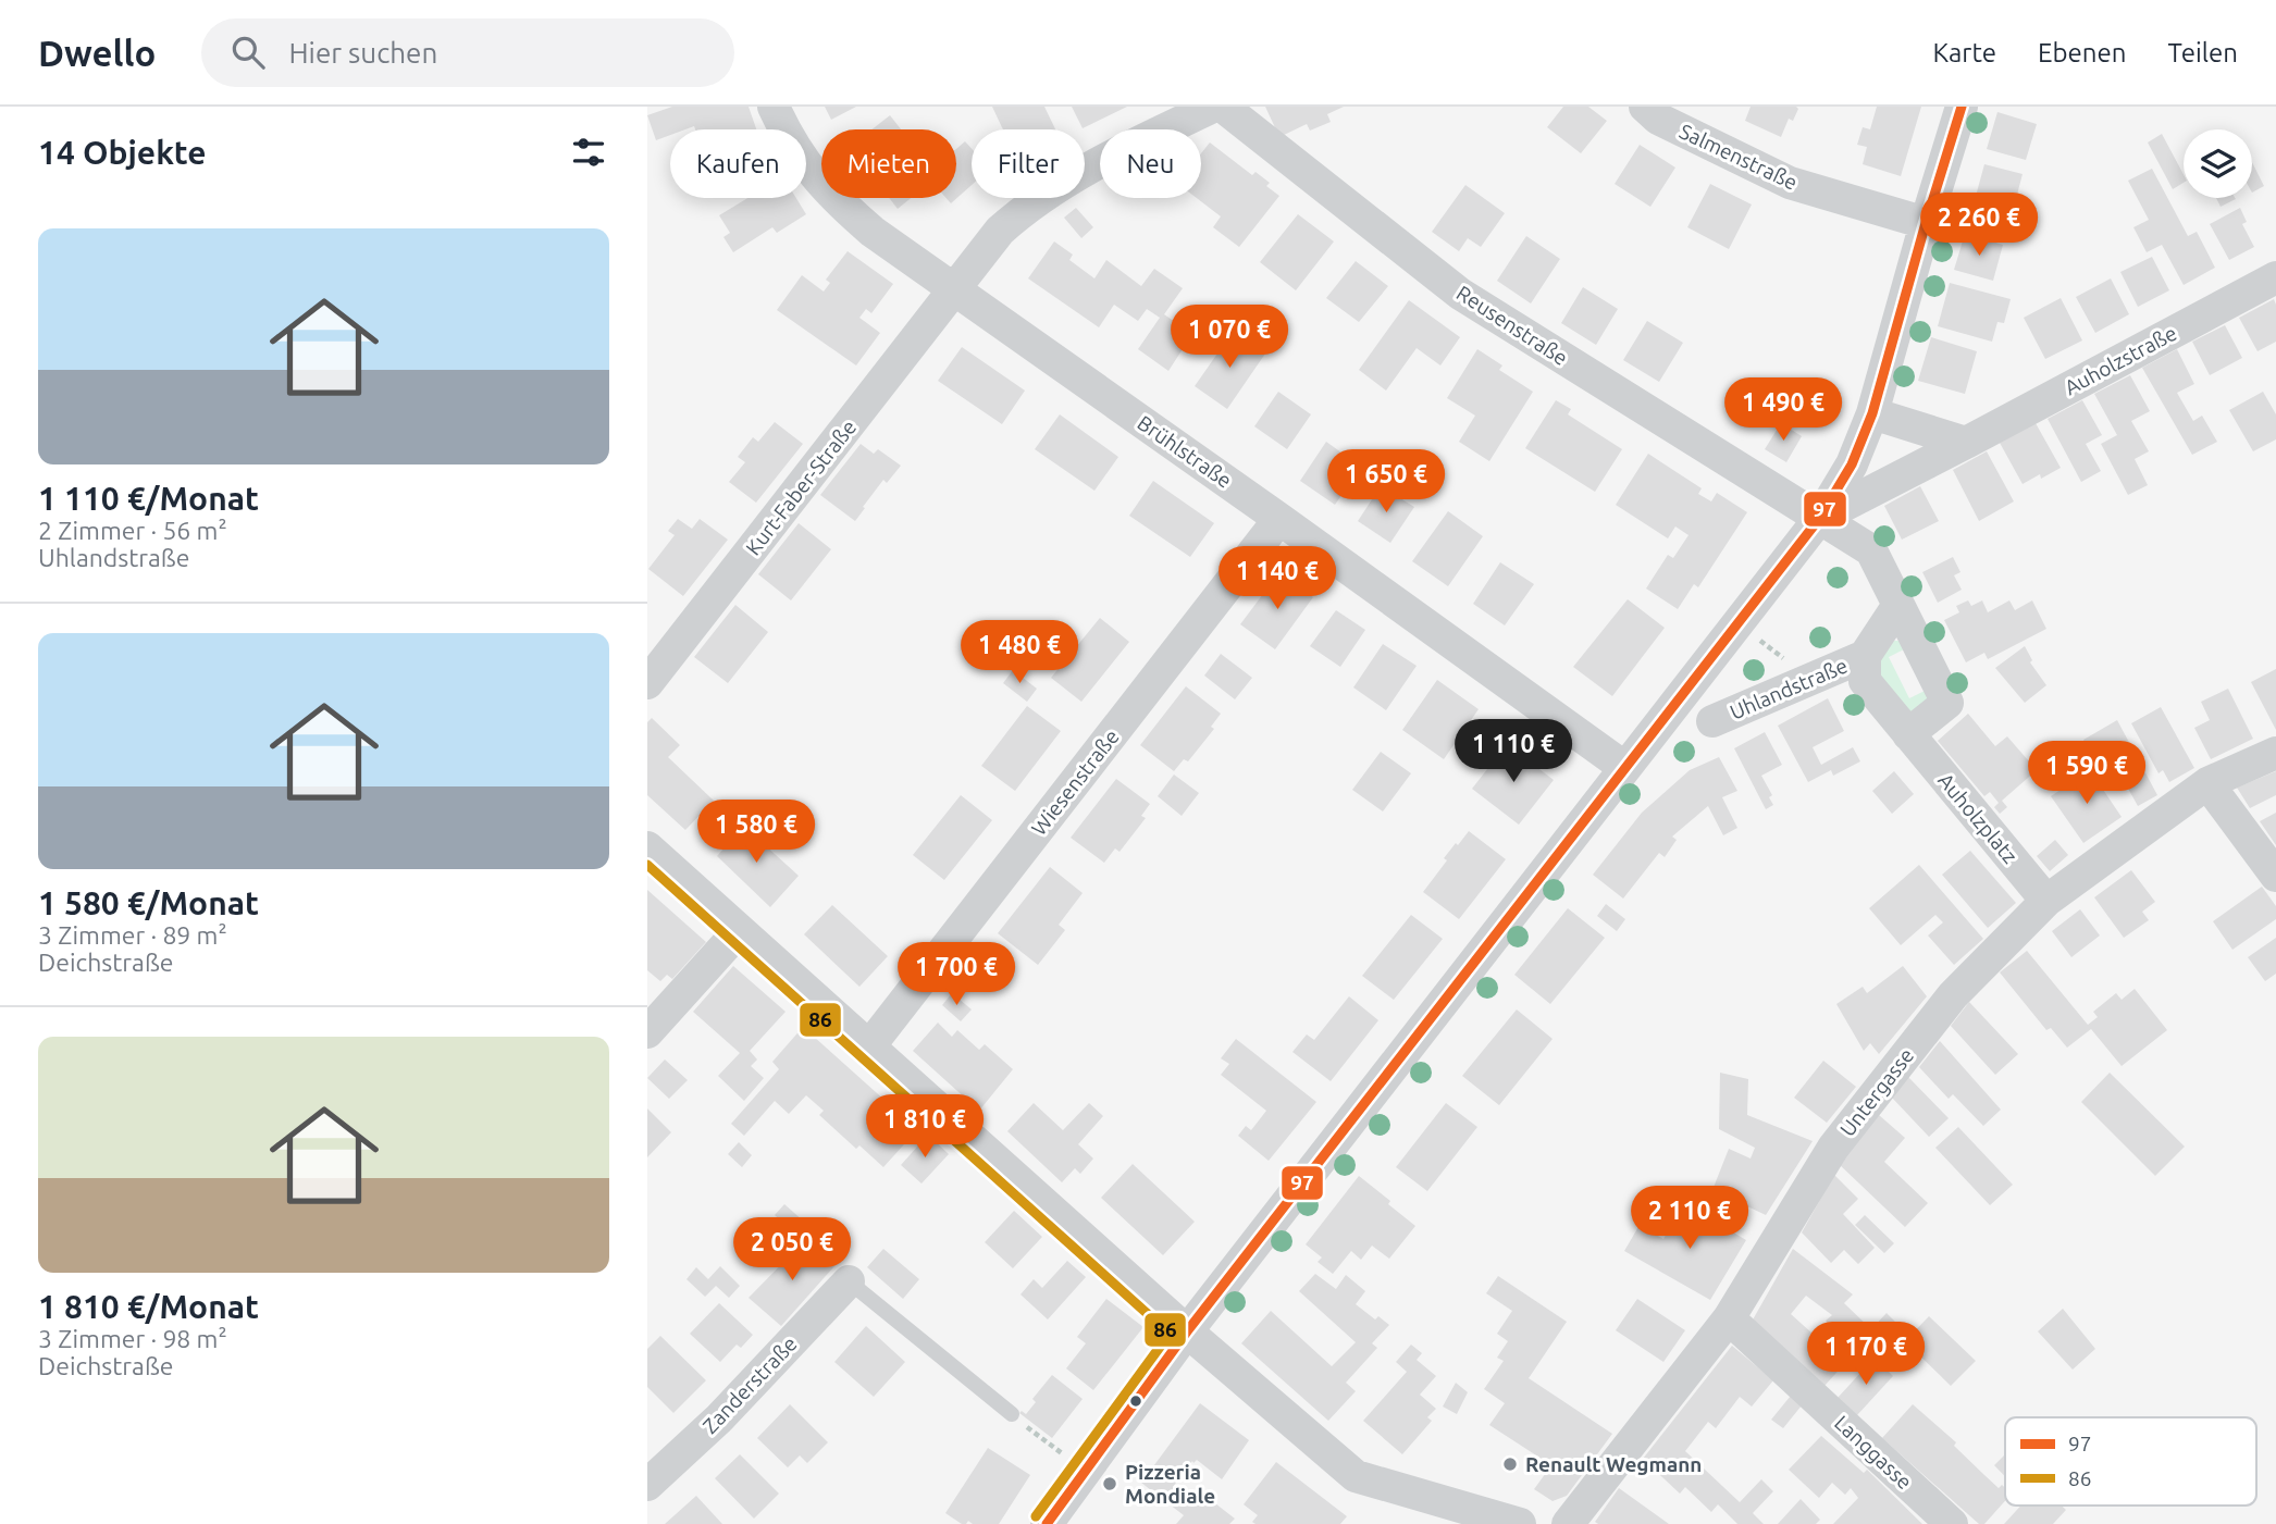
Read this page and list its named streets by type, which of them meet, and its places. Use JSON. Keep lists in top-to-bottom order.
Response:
{
  "streets": {
    "street": [
      "Salmenstraße",
      "Reusenstraße",
      "Auholzstraße",
      "Brühlstraße",
      "Kurt-Faber-Straße",
      "Uhlandstraße",
      "Wiesenstraße",
      "Auholzplatz",
      "Untergasse",
      "Zanderstraße",
      "Langgasse"
    ]
  },
  "crossings": [
    ["Reusenstraße", "Auholzstraße"],
    ["Brühlstraße", "Kurt-Faber-Straße"],
    ["Brühlstraße", "Wiesenstraße"],
    ["Uhlandstraße", "Auholzplatz"],
    ["Auholzplatz", "Untergasse"],
    ["Untergasse", "Langgasse"]
  ],
  "places": ["Renault Wegmann", "Pizzeria Mondiale"],
  "lines": ["transit line 97", "transit line 86"],
  "legend": ["97", "86"],
  "page": {
    "header": "Dwello",
    "search": "Hier suchen",
    "nav": ["Karte", "Ebenen", "Teilen"],
    "heading": "14 Objekte",
    "chip": [
      "Kaufen",
      "Mieten",
      "Filter",
      "Neu"
    ],
    "price": [
      "2 260 €",
      "1 070 €",
      "1 490 €",
      "1 650 €",
      "1 140 €",
      "1 480 €",
      "1 110 €",
      "1 590 €",
      "1 580 €",
      "1 700 €",
      "1 810 €",
      "2 110 €",
      "2 050 €",
      "1 170 €"
    ],
    "list": [
      {
        "name": "1 110 €/Monat",
        "note": "2 Zimmer · 56 m² · Uhlandstraße"
      },
      {
        "name": "1 580 €/Monat",
        "note": "3 Zimmer · 89 m² · Deichstraße"
      },
      {
        "name": "1 810 €/Monat",
        "note": "3 Zimmer · 98 m² · Deichstraße"
      }
    ]
  }
}
